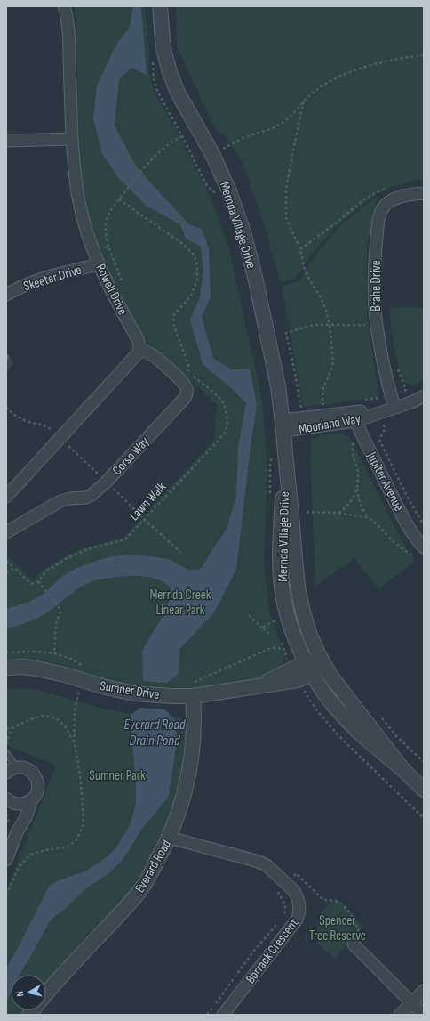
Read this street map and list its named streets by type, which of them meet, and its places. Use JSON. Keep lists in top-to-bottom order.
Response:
{
  "streets": {
    "street": [
      "Mernda Village Drive",
      "Skeeter Drive",
      "Brahe Drive",
      "Rowell Drive",
      "Moorland Way",
      "Corso Way",
      "Jupiter Avenue",
      "Sumner Drive",
      "Everard Road",
      "Borrack Crescent"
    ],
    "path": ["Lawn Walk"]
  },
  "crossings": [
    ["Mernda Village Drive", "Moorland Way"],
    ["Mernda Village Drive", "Sumner Drive"],
    ["Skeeter Drive", "Rowell Drive"],
    ["Brahe Drive", "Moorland Way"],
    ["Rowell Drive", "Corso Way"],
    ["Moorland Way", "Jupiter Avenue"],
    ["Sumner Drive", "Everard Road"],
    ["Everard Road", "Borrack Crescent"]
  ],
  "water": ["Everard Road Drain Pond"],
  "parks": ["Mernda Creek Linear Park", "Sumner Park", "Spencer Tree Reserve"],
  "north": "left"
}
